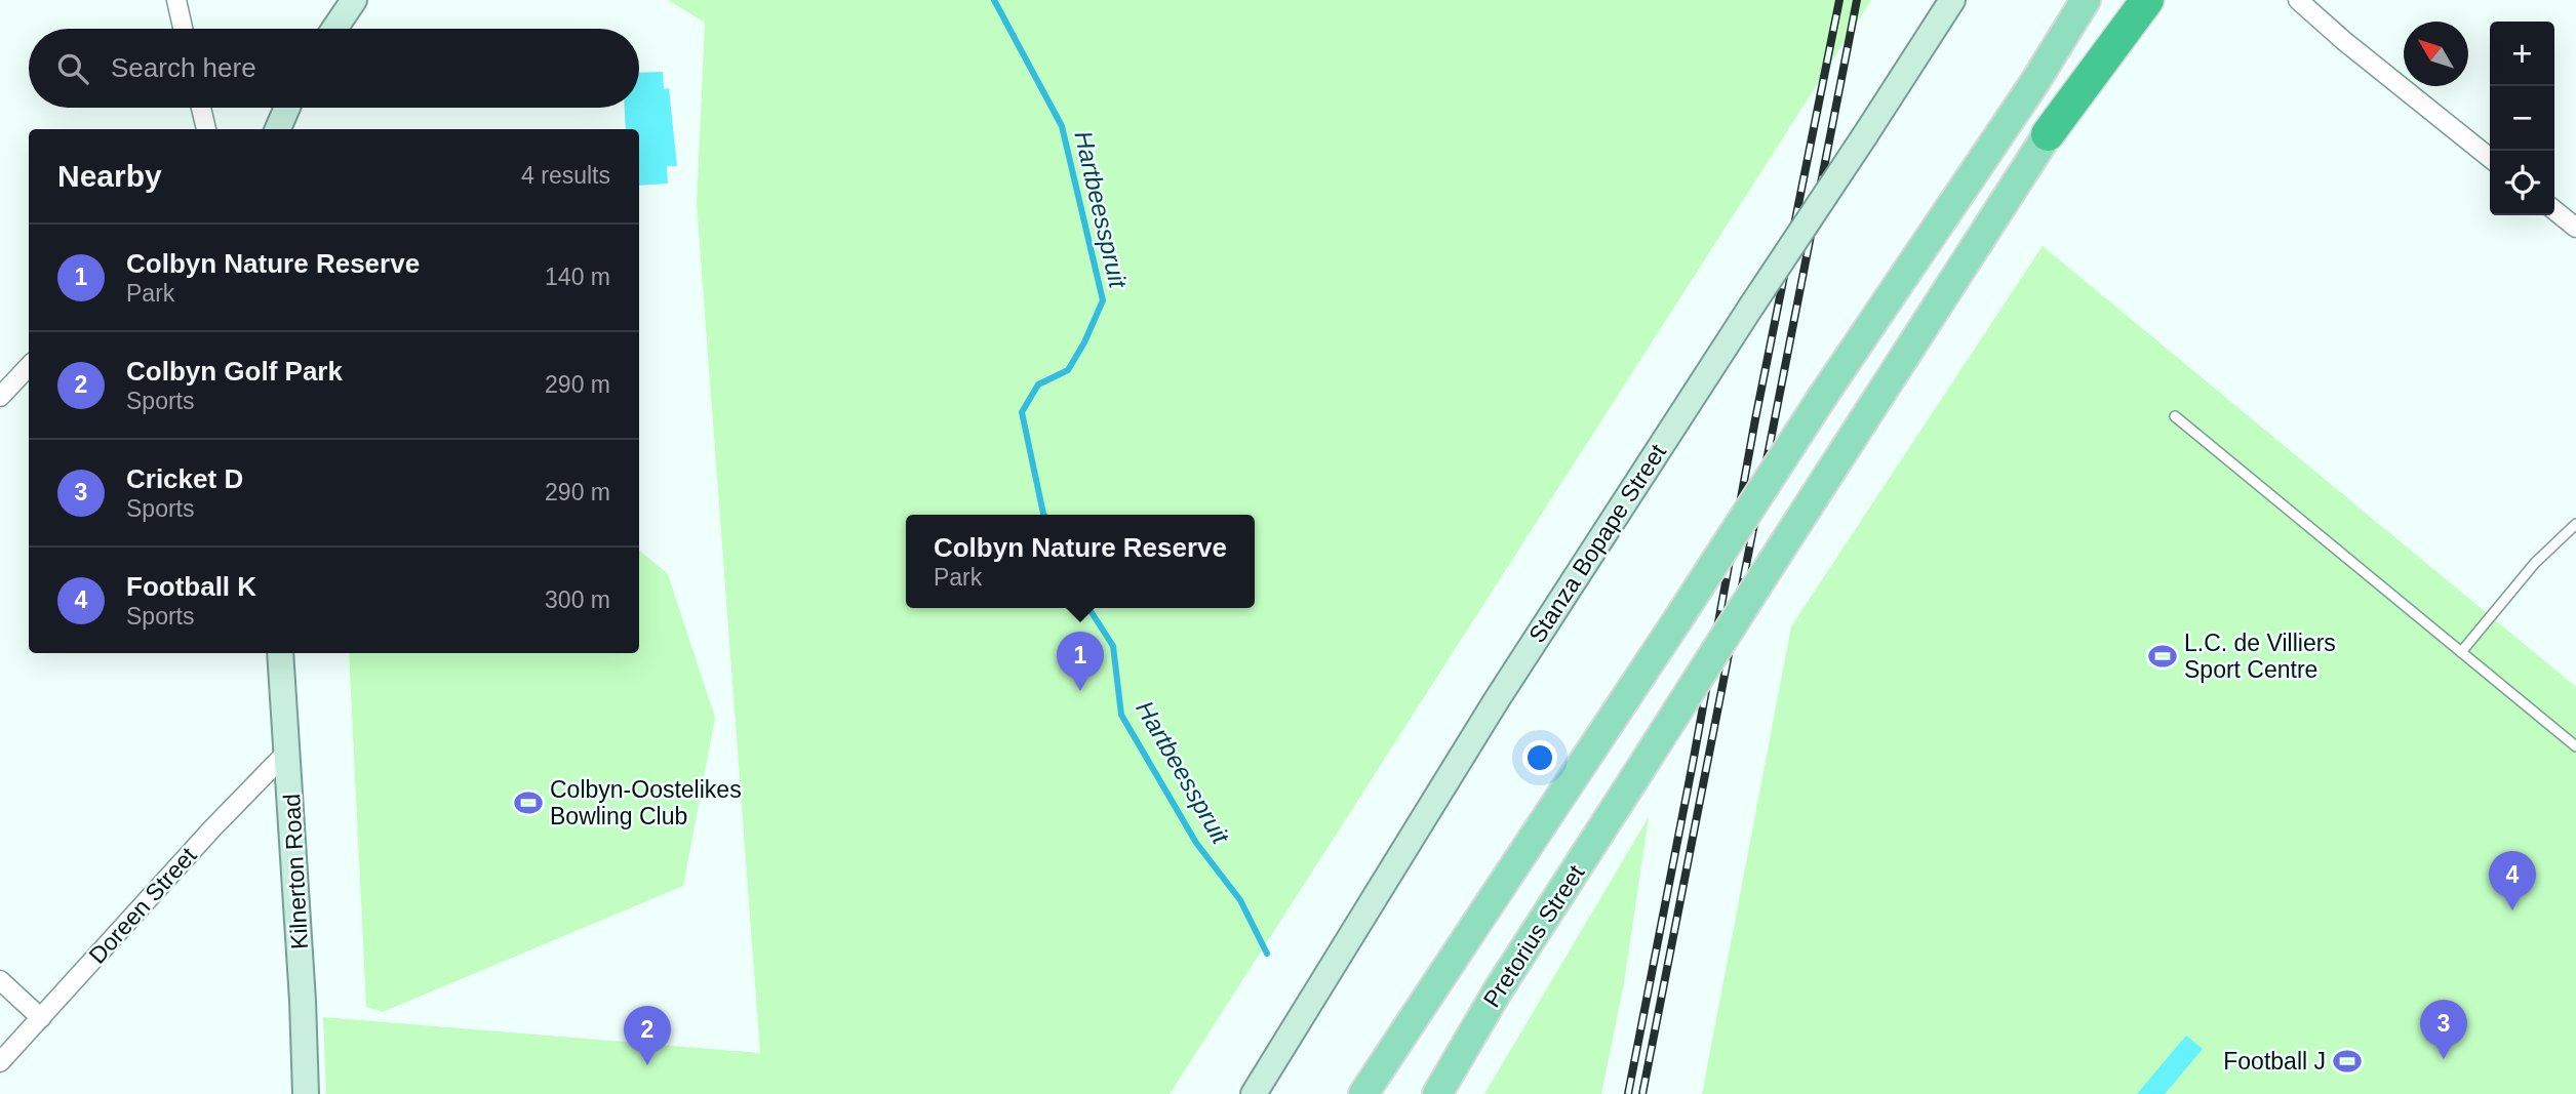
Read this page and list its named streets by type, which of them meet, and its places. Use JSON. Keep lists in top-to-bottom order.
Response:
{
  "streets": {
    "main road": ["Stanza Bopape Street", "Kilnerton Road", "Pretorius Street"],
    "street": ["Doreen Street"]
  },
  "crossings": [
    ["Kilnerton Road", "Doreen Street"]
  ],
  "water": ["Hartbeesspruit"],
  "places": {
    "sports": ["L.C. de Villiers Sport Centre", "Colbyn-Oostelikes Bowling Club", "Football J"]
  },
  "north": "top left",
  "page": {
    "map_buttons": ["+", "−"],
    "search": "Search here",
    "heading": ["Nearby", "4 results"],
    "list": [
      {
        "mark": "1",
        "name": "Colbyn Nature Reserve",
        "note": "Park",
        "value": "140 m"
      },
      {
        "mark": "2",
        "name": "Colbyn Golf Park",
        "note": "Sports",
        "value": "290 m"
      },
      {
        "mark": "3",
        "name": "Cricket D",
        "note": "Sports",
        "value": "290 m"
      },
      {
        "mark": "4",
        "name": "Football K",
        "note": "Sports",
        "value": "300 m"
      }
    ],
    "popup": ["Colbyn Nature Reserve", "Park"],
    "pins": [
      "1",
      "4",
      "3",
      "2"
    ]
  }
}
